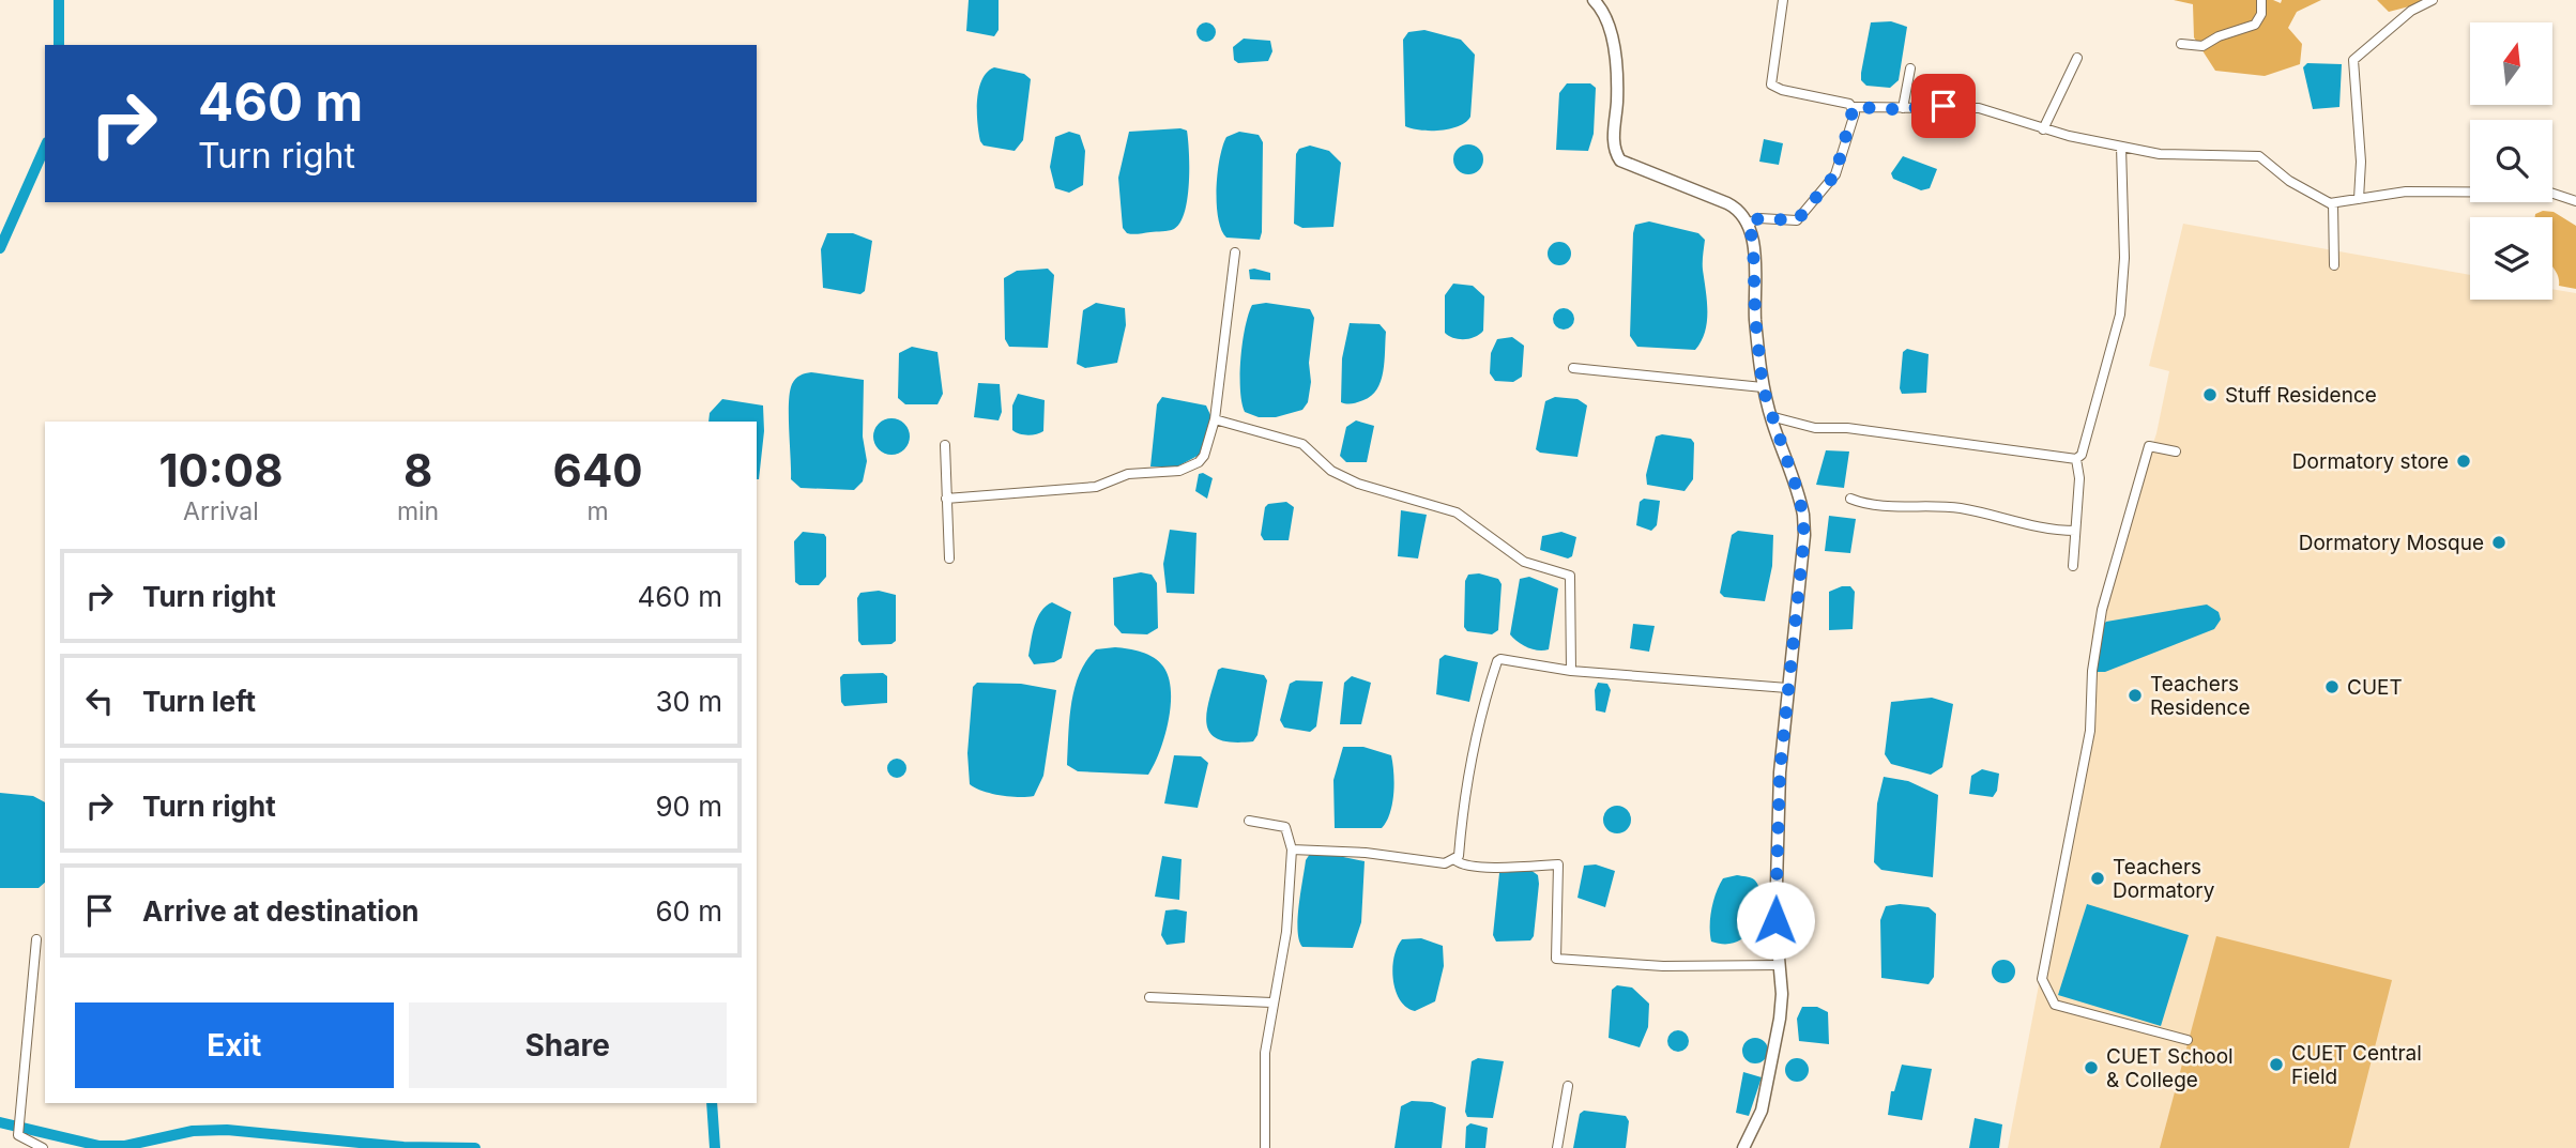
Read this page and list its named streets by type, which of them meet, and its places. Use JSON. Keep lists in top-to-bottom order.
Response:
{
  "places": [
    "Stuff Residence",
    "Dormatory store",
    "Dormatory Mosque",
    "CUET",
    "Teachers Residence",
    "Teachers Dormatory",
    "CUET Central Field",
    "CUET School & College"
  ],
  "north": "top",
  "page": {
    "turn": ["460 m", "Turn right"],
    "eta": [
      "10:08",
      "Arrival",
      "8",
      "min",
      "640",
      "m"
    ],
    "list": [
      {
        "name": "Turn right",
        "value": "460 m"
      },
      {
        "name": "Turn left",
        "value": "30 m"
      },
      {
        "name": "Turn right",
        "value": "90 m"
      },
      {
        "name": "Arrive at destination",
        "value": "60 m"
      }
    ],
    "buttons": ["Exit", "Share"]
  }
}
